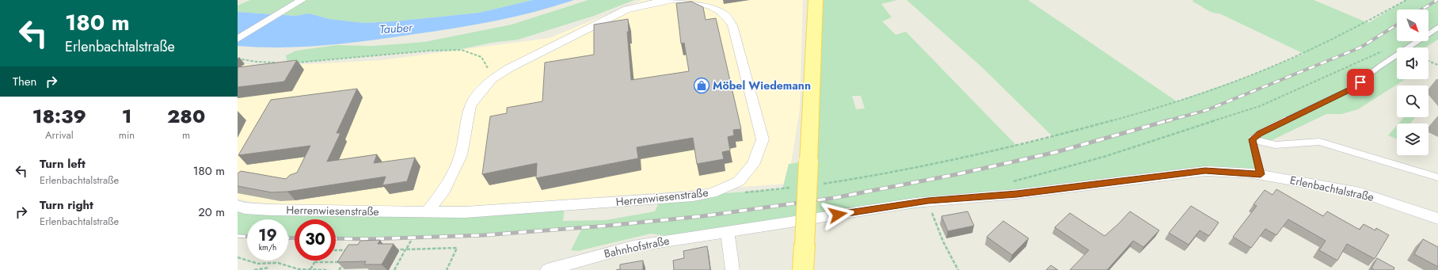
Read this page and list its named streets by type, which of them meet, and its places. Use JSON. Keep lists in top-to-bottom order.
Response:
{
  "streets": {
    "street": ["Erlenbachtalstraße", "Herrenwiesenstraße", "Bahnhofstraße"]
  },
  "crossings": [
    ["Erlenbachtalstraße", "Bahnhofstraße"]
  ],
  "water": ["Tauber"],
  "places": {
    "shop": ["Möbel Wiedemann"]
  },
  "north": "bottom right",
  "page": {
    "turn": ["180 m", "Erlenbachtalstraße"],
    "then": "Then",
    "eta": [
      "18:39",
      "Arrival",
      "1",
      "min",
      "280",
      "m"
    ],
    "list": [
      {
        "name": "Turn left",
        "note": "Erlenbachtalstraße",
        "value": "180 m"
      },
      {
        "name": "Turn right",
        "note": "Erlenbachtalstraße",
        "value": "20 m"
      }
    ],
    "speed": "19 km/h",
    "limit": "30"
  }
}
